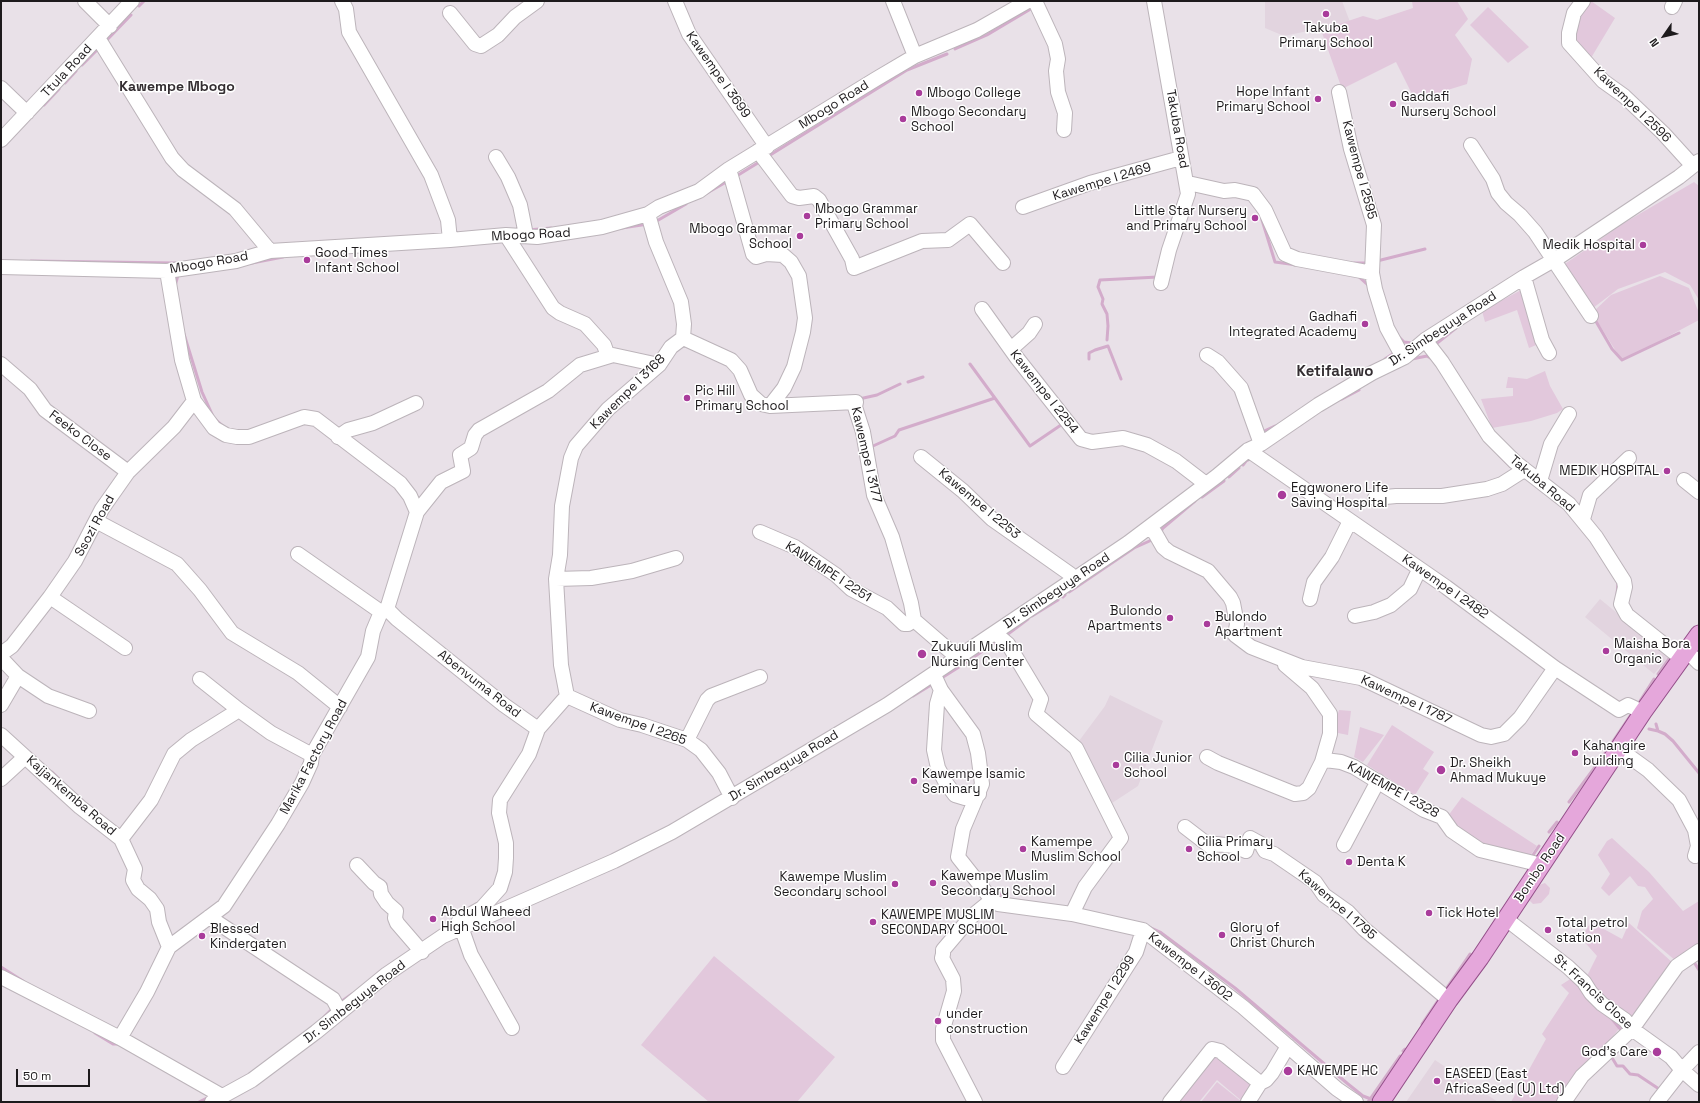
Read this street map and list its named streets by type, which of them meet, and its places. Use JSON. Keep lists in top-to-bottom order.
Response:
{
  "streets": {
    "main road": ["Bombo Road"],
    "street": [
      "Ttula Road",
      "Kawempe I 3699",
      "Mbogo Road",
      "Kawempe I 2596",
      "Takuba Road",
      "Kawempe I 2595",
      "Kawempe I 2469",
      "Dr. Simbeguya Road",
      "Kawempe I 3168",
      "Kawempe I 2254",
      "Feeko Close",
      "Kawempe I 3177",
      "Kawempe I 2253",
      "Ssozi Road",
      "KAWEMPE I 2251",
      "Kawempe I 2482",
      "Abenvuma Road",
      "Kawempe I 1787",
      "Kawempe I 2265",
      "Marika Factory Road",
      "KAWEMPE I 2328",
      "Kajjankemba Road",
      "Kawempe I 1795",
      "Kawempe I 3602",
      "St. Francis Close",
      "Kawempe I 2299"
    ]
  },
  "crossings": [
    ["Kawempe I 3699", "Mbogo Road"],
    ["Kawempe I 2596", "Dr. Simbeguya Road"],
    ["Takuba Road", "Kawempe I 2595"],
    ["Takuba Road", "Kawempe I 2469"],
    ["Takuba Road", "Dr. Simbeguya Road"],
    ["Takuba Road", "Bombo Road"],
    ["Dr. Simbeguya Road", "Kawempe I 2254"],
    ["Dr. Simbeguya Road", "Kawempe I 2253"],
    ["Dr. Simbeguya Road", "Kawempe I 2482"],
    ["Dr. Simbeguya Road", "Kawempe I 1787"],
    ["Dr. Simbeguya Road", "Kawempe I 2265"],
    ["Kawempe I 3168", "Kawempe I 2265"],
    ["Feeko Close", "Ssozi Road"],
    ["Kawempe I 3177", "KAWEMPE I 2251"],
    ["Kawempe I 2482", "Kawempe I 1787"],
    ["Kawempe I 2482", "Bombo Road"],
    ["Abenvuma Road", "Marika Factory Road"],
    ["Marika Factory Road", "Kajjankemba Road"],
    ["KAWEMPE I 2328", "Bombo Road"],
    ["Bombo Road", "Kawempe I 1795"],
    ["Bombo Road", "St. Francis Close"],
    ["Kawempe I 3602", "Kawempe I 2299"]
  ],
  "districts": ["Kawempe Mbogo", "Ketifalawo"],
  "places": [
    "Takuba Primary School",
    "Mbogo College",
    "Hope Infant Primary School",
    "Gaddafi Nursery School",
    "Mbogo Secondary School",
    "Mbogo Grammar Primary School",
    "Little Star Nursery and Primary School",
    "Mbogo Grammar School",
    "Medik Hospital",
    "Good Times Infant School",
    "Gadhafi Integrated Academy",
    "Pic Hill Primary School",
    "MEDIK HOSPITAL",
    "Eggwonero Life Saving Hospital",
    "Bulondo Apartments",
    "Bulondo Apartment",
    "Maisha Bora Organic",
    "Zukuuli Muslim Nursing Center",
    "Kahangire building",
    "Cilia Junior School",
    "Dr. Sheikh Ahmad Mukuye",
    "Kawempe Isamic Seminary",
    "Kamempe Muslim School",
    "Cilia Primary School",
    "Denta K",
    "Kawempe Muslim Secondary School",
    "Kawempe Muslim Secondary school",
    "Tick Hotel",
    "Abdul Waheed High School",
    "KAWEMPE MUSLIM SECONDARY SCHOOL",
    "Total petrol station",
    "Glory of Christ Church",
    "Blessed Kindergaten",
    "under construction",
    "God's Care",
    "KAWEMPE HC",
    "EASEED (East AfricaSeed (U) Ltd)"
  ],
  "scale_bar": "50 m",
  "north": "bottom left"
}
